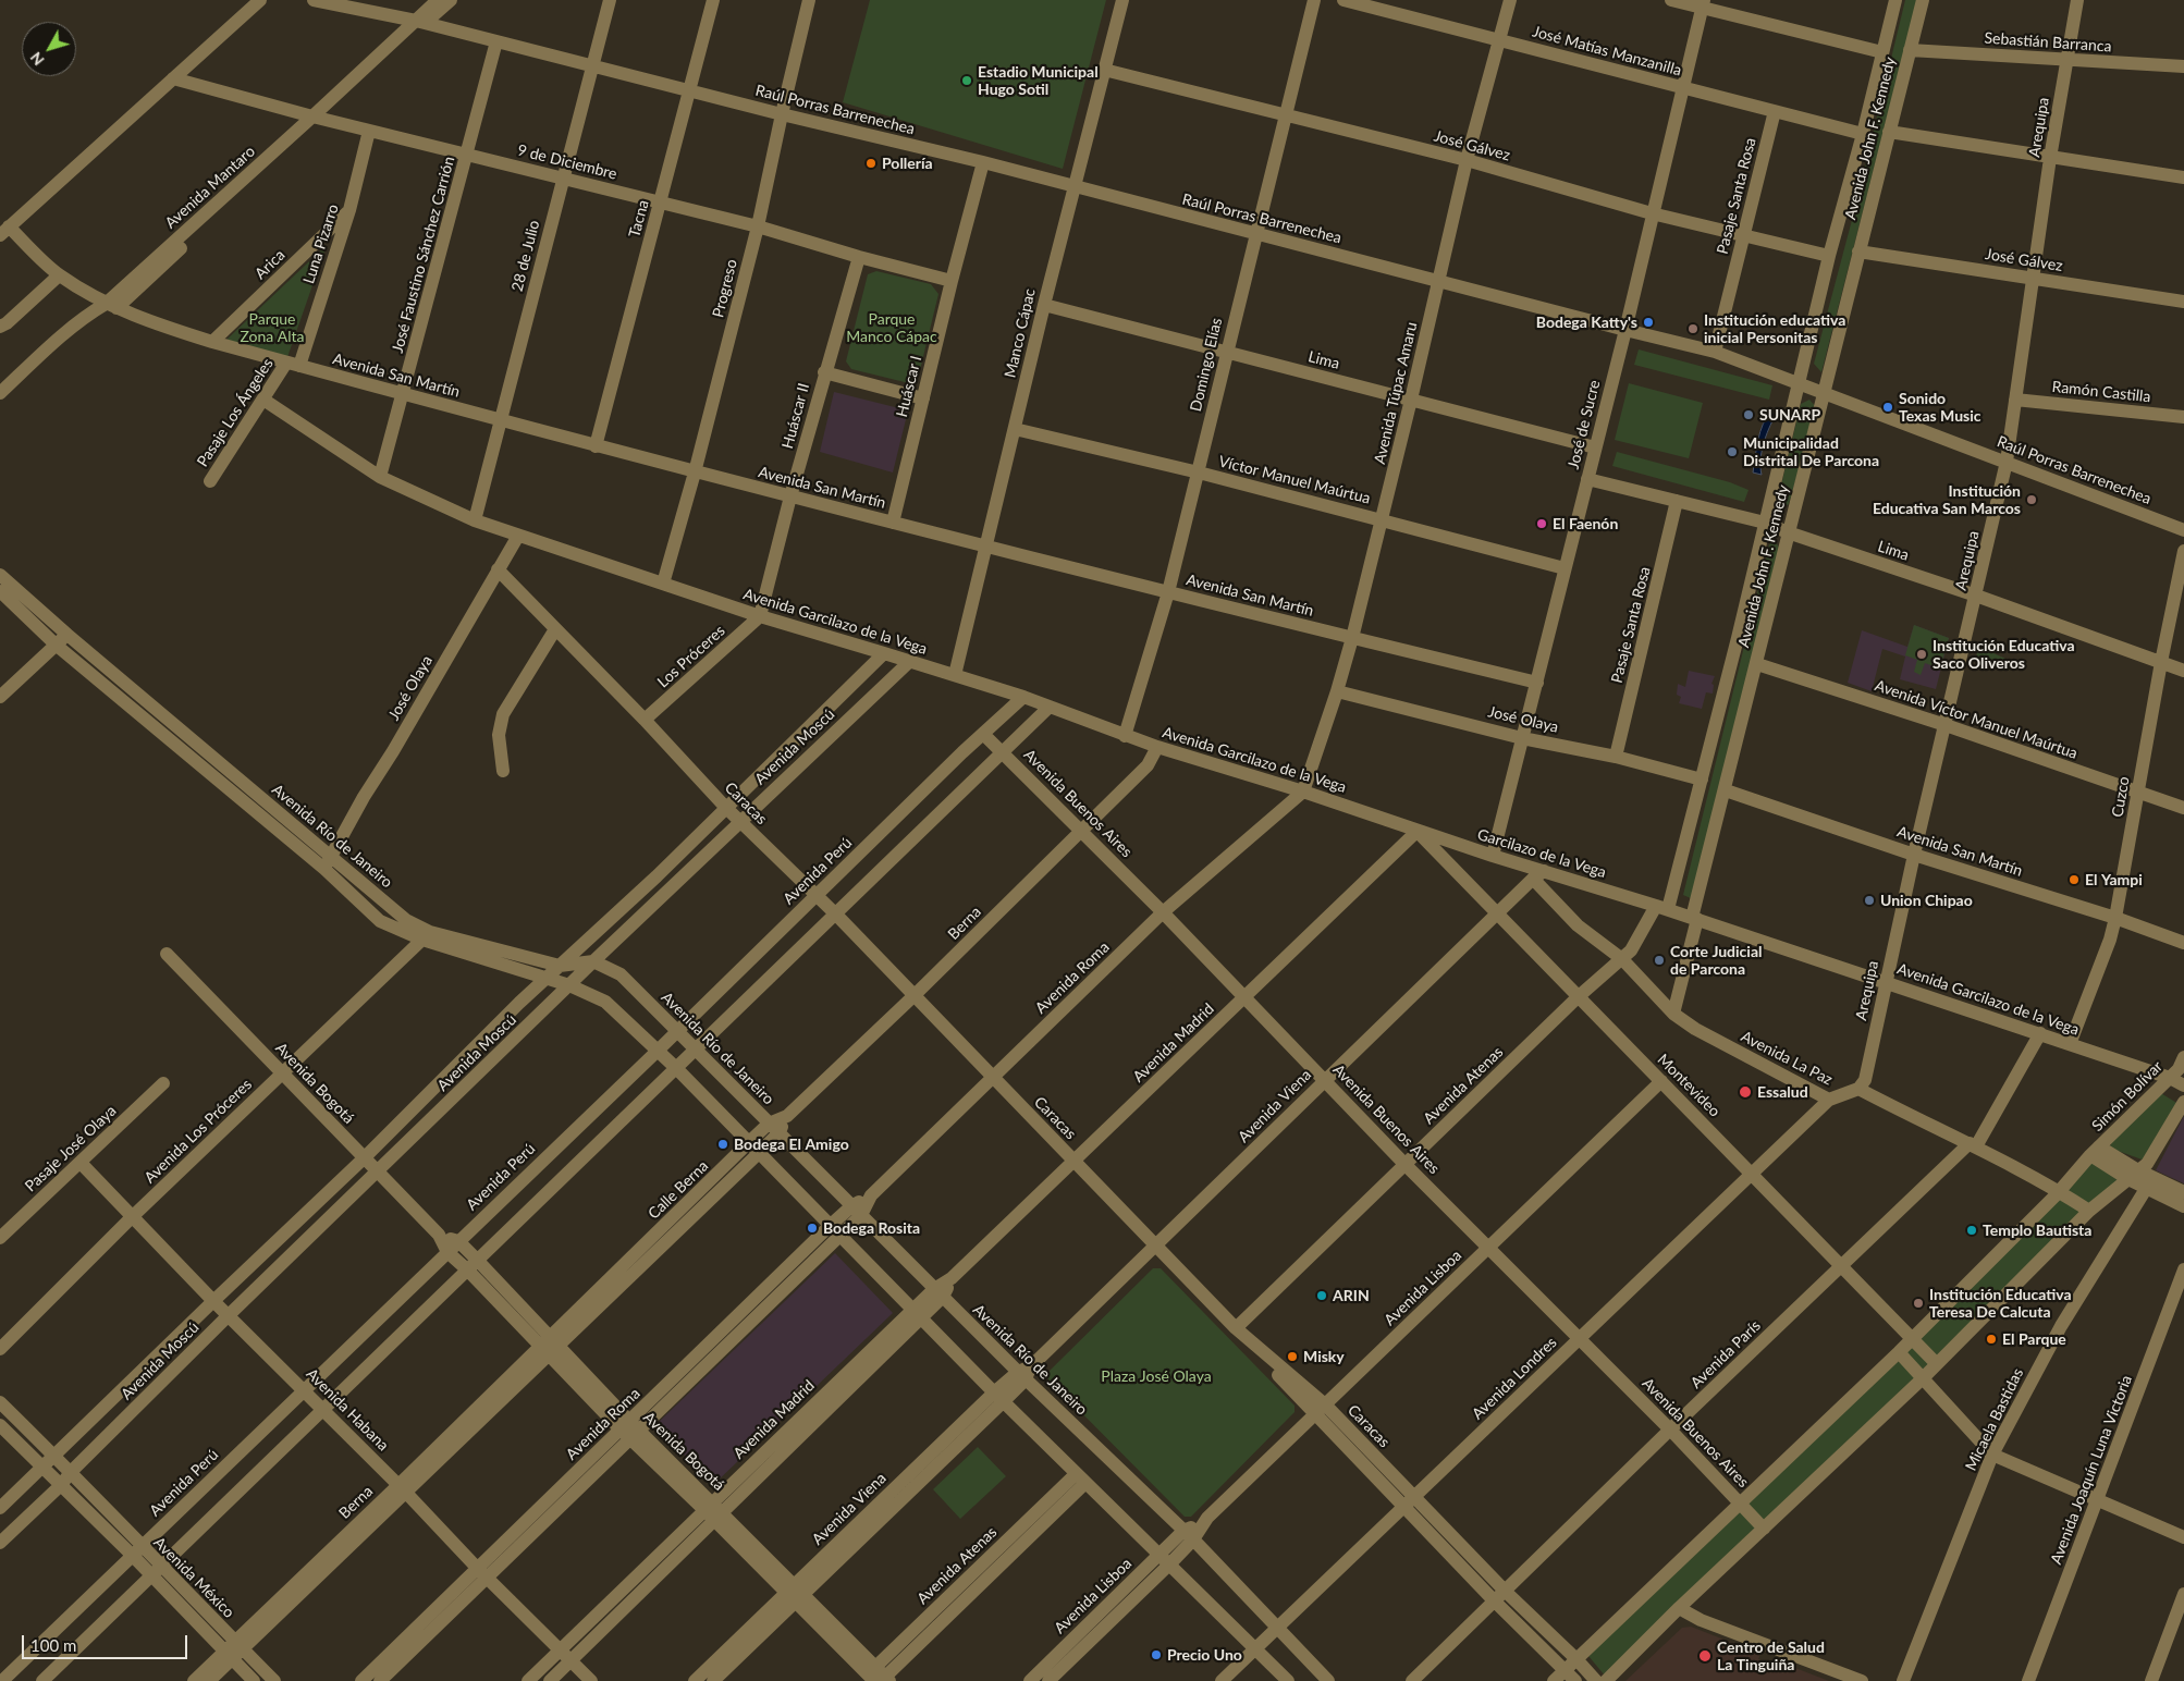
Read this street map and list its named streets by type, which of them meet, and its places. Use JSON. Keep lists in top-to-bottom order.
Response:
{
  "streets": {
    "street": [
      "Sebastián Barranca",
      "José Matías Manzanilla",
      "Raúl Porras Barrenechea",
      "Arequipa",
      "Avenida John F. Kennedy",
      "José Gálvez",
      "9 de Diciembre",
      "Pasaje Santa Rosa",
      "Tacna",
      "Luna Pizarro",
      "José Faustino Sánchez Carrión",
      "28 de Julio",
      "Arica",
      "Progreso",
      "Manco Cápac",
      "Lima",
      "Domingo Elías",
      "Avenida San Martín",
      "Huáscar I",
      "Ramón Castilla",
      "Avenida Túpac Amaru",
      "Pasaje Los Ángeles",
      "Huáscar II",
      "José de Sucre",
      "Víctor Manuel Maúrtua",
      "Avenida Garcilazo de la Vega",
      "Los Próceres",
      "José Olaya",
      "Avenida Víctor Manuel Maúrtua",
      "Avenida Moscú",
      "Cuzco",
      "Caracas",
      "Avenida Buenos Aires",
      "Avenida Río de Janeiro",
      "Garcilazo de la Vega",
      "Avenida Perú",
      "Berna",
      "Avenida Roma",
      "Avenida Madrid",
      "Avenida La Paz",
      "Avenida Bogotá",
      "Avenida Atenas",
      "Montevideo",
      "Simón Bolívar",
      "Avenida Viena",
      "Avenida Los Próceres",
      "Pasaje José Olaya",
      "Calle Berna",
      "Avenida Lisboa",
      "Avenida París",
      "Avenida Londres",
      "Avenida Habana",
      "Micaela Bastidas",
      "Avenida Joaquín Luna Victoria",
      "Avenida México"
    ]
  },
  "crossings": [
    ["Sebastián Barranca", "Arequipa"],
    ["Sebastián Barranca", "Avenida John F. Kennedy"],
    ["José Matías Manzanilla", "Avenida John F. Kennedy"],
    ["José Matías Manzanilla", "Pasaje Santa Rosa"],
    ["José Matías Manzanilla", "Avenida Túpac Amaru"],
    ["José Matías Manzanilla", "José de Sucre"],
    ["Raúl Porras Barrenechea", "Arequipa"],
    ["Raúl Porras Barrenechea", "Avenida John F. Kennedy"],
    ["Raúl Porras Barrenechea", "Pasaje Santa Rosa"],
    ["Raúl Porras Barrenechea", "Tacna"],
    ["Raúl Porras Barrenechea", "José Faustino Sánchez Carrión"],
    ["Raúl Porras Barrenechea", "28 de Julio"],
    ["Raúl Porras Barrenechea", "Progreso"],
    ["Raúl Porras Barrenechea", "Manco Cápac"],
    ["Raúl Porras Barrenechea", "Domingo Elías"],
    ["Raúl Porras Barrenechea", "Huáscar I"],
    ["Raúl Porras Barrenechea", "Avenida Túpac Amaru"],
    ["Raúl Porras Barrenechea", "José de Sucre"],
    ["Arequipa", "José Gálvez"],
    ["Arequipa", "Lima"],
    ["Arequipa", "Avenida San Martín"],
    ["Arequipa", "Ramón Castilla"],
    ["Arequipa", "Avenida Garcilazo de la Vega"],
    ["Arequipa", "Avenida Víctor Manuel Maúrtua"],
    ["Arequipa", "Avenida La Paz"],
    ["Avenida John F. Kennedy", "José Gálvez"],
    ["Avenida John F. Kennedy", "Lima"],
    ["Avenida John F. Kennedy", "Avenida San Martín"],
    ["Avenida John F. Kennedy", "Avenida Garcilazo de la Vega"],
    ["Avenida John F. Kennedy", "José Olaya"],
    ["Avenida John F. Kennedy", "Avenida Víctor Manuel Maúrtua"],
    ["Avenida John F. Kennedy", "Garcilazo de la Vega"],
    ["Avenida John F. Kennedy", "Avenida La Paz"],
    ["Avenida John F. Kennedy", "Avenida Atenas"],
    ["José Gálvez", "Pasaje Santa Rosa"],
    ["José Gálvez", "Manco Cápac"],
    ["José Gálvez", "Domingo Elías"],
    ["José Gálvez", "Avenida Túpac Amaru"],
    ["José Gálvez", "José de Sucre"],
    ["9 de Diciembre", "Tacna"],
    ["9 de Diciembre", "Luna Pizarro"],
    ["9 de Diciembre", "José Faustino Sánchez Carrión"],
    ["9 de Diciembre", "28 de Julio"],
    ["9 de Diciembre", "Progreso"],
    ["9 de Diciembre", "Huáscar I"],
    ["9 de Diciembre", "Huáscar II"],
    ["Pasaje Santa Rosa", "Lima"],
    ["Pasaje Santa Rosa", "José Olaya"],
    ["Tacna", "Avenida San Martín"],
    ["Luna Pizarro", "Arica"],
    ["Luna Pizarro", "Avenida San Martín"],
    ["Luna Pizarro", "Pasaje Los Ángeles"],
    ["José Faustino Sánchez Carrión", "Avenida San Martín"],
    ["José Faustino Sánchez Carrión", "Avenida Garcilazo de la Vega"],
    ["28 de Julio", "Avenida San Martín"],
    ["28 de Julio", "Avenida Garcilazo de la Vega"],
    ["Arica", "Avenida San Martín"],
    ["Progreso", "Avenida San Martín"],
    ["Progreso", "Avenida Garcilazo de la Vega"],
    ["Manco Cápac", "Lima"],
    ["Manco Cápac", "Avenida San Martín"],
    ["Manco Cápac", "Víctor Manuel Maúrtua"],
    ["Manco Cápac", "Avenida Garcilazo de la Vega"],
    ["Lima", "Domingo Elías"],
    ["Lima", "Avenida Túpac Amaru"],
    ["Lima", "José de Sucre"],
    ["Lima", "Cuzco"],
    ["Domingo Elías", "Avenida San Martín"],
    ["Domingo Elías", "Víctor Manuel Maúrtua"],
    ["Domingo Elías", "Avenida Garcilazo de la Vega"],
    ["Avenida San Martín", "Huáscar I"],
    ["Avenida San Martín", "Avenida Túpac Amaru"],
    ["Avenida San Martín", "Pasaje Los Ángeles"],
    ["Avenida San Martín", "Huáscar II"],
    ["Avenida San Martín", "José de Sucre"],
    ["Avenida San Martín", "Cuzco"],
    ["Avenida Túpac Amaru", "Víctor Manuel Maúrtua"],
    ["Avenida Túpac Amaru", "Avenida Garcilazo de la Vega"],
    ["Avenida Túpac Amaru", "José Olaya"],
    ["Avenida Túpac Amaru", "Avenida Roma"],
    ["Pasaje Los Ángeles", "Avenida Garcilazo de la Vega"],
    ["Huáscar II", "Avenida Garcilazo de la Vega"],
    ["Huáscar II", "Los Próceres"],
    ["José de Sucre", "Víctor Manuel Maúrtua"],
    ["José de Sucre", "José Olaya"],
    ["José de Sucre", "Garcilazo de la Vega"],
    ["Avenida Garcilazo de la Vega", "Los Próceres"],
    ["Avenida Garcilazo de la Vega", "José Olaya"],
    ["Avenida Garcilazo de la Vega", "Avenida Moscú"],
    ["Avenida Garcilazo de la Vega", "Cuzco"],
    ["Avenida Garcilazo de la Vega", "Garcilazo de la Vega"],
    ["Avenida Garcilazo de la Vega", "Avenida Perú"],
    ["Avenida Garcilazo de la Vega", "Berna"],
    ["Avenida Garcilazo de la Vega", "Avenida Roma"],
    ["Avenida Garcilazo de la Vega", "Avenida Madrid"],
    ["Avenida Garcilazo de la Vega", "Montevideo"],
    ["Avenida Garcilazo de la Vega", "Simón Bolívar"],
    ["Los Próceres", "Caracas"],
    ["José Olaya", "Caracas"],
    ["José Olaya", "Avenida Río de Janeiro"],
    ["Avenida Víctor Manuel Maúrtua", "Cuzco"],
    ["Avenida Moscú", "Caracas"],
    ["Avenida Moscú", "Avenida Río de Janeiro"],
    ["Avenida Moscú", "Avenida Bogotá"],
    ["Avenida Moscú", "Avenida Habana"],
    ["Avenida Moscú", "Avenida México"],
    ["Caracas", "Avenida Perú"],
    ["Caracas", "Berna"],
    ["Caracas", "Avenida Roma"],
    ["Caracas", "Avenida Madrid"],
    ["Caracas", "Avenida Atenas"],
    ["Caracas", "Simón Bolívar"],
    ["Caracas", "Avenida Viena"],
    ["Caracas", "Avenida Lisboa"],
    ["Caracas", "Avenida París"],
    ["Caracas", "Avenida Londres"],
    ["Avenida Buenos Aires", "Avenida Perú"],
    ["Avenida Buenos Aires", "Berna"],
    ["Avenida Buenos Aires", "Avenida Roma"],
    ["Avenida Buenos Aires", "Avenida Madrid"],
    ["Avenida Buenos Aires", "Avenida Atenas"],
    ["Avenida Buenos Aires", "Simón Bolívar"],
    ["Avenida Buenos Aires", "Avenida Viena"],
    ["Avenida Buenos Aires", "Avenida Lisboa"],
    ["Avenida Buenos Aires", "Avenida París"],
    ["Avenida Buenos Aires", "Avenida Londres"],
    ["Avenida Río de Janeiro", "Avenida Perú"],
    ["Avenida Río de Janeiro", "Avenida Roma"],
    ["Avenida Río de Janeiro", "Avenida Madrid"],
    ["Avenida Río de Janeiro", "Avenida Atenas"],
    ["Avenida Río de Janeiro", "Avenida Viena"],
    ["Avenida Río de Janeiro", "Avenida Los Próceres"],
    ["Avenida Río de Janeiro", "Calle Berna"],
    ["Avenida Río de Janeiro", "Avenida Lisboa"],
    ["Avenida Río de Janeiro", "Avenida Londres"],
    ["Garcilazo de la Vega", "Avenida Madrid"],
    ["Garcilazo de la Vega", "Avenida La Paz"],
    ["Garcilazo de la Vega", "Montevideo"],
    ["Garcilazo de la Vega", "Avenida Viena"],
    ["Avenida Perú", "Avenida Bogotá"],
    ["Avenida Perú", "Avenida Habana"],
    ["Avenida Perú", "Avenida México"],
    ["Berna", "Avenida Bogotá"],
    ["Berna", "Calle Berna"],
    ["Berna", "Avenida Habana"],
    ["Berna", "Avenida México"],
    ["Avenida Roma", "Avenida Bogotá"],
    ["Avenida Roma", "Avenida Habana"],
    ["Avenida Madrid", "Avenida Bogotá"],
    ["Avenida Madrid", "Montevideo"],
    ["Avenida Madrid", "Avenida Habana"],
    ["Avenida La Paz", "Avenida Atenas"],
    ["Avenida La Paz", "Avenida Viena"],
    ["Avenida La Paz", "Avenida Londres"],
    ["Avenida Bogotá", "Avenida Atenas"],
    ["Avenida Bogotá", "Avenida Viena"],
    ["Avenida Bogotá", "Avenida Los Próceres"],
    ["Avenida Bogotá", "Calle Berna"],
    ["Avenida Atenas", "Montevideo"],
    ["Montevideo", "Simón Bolívar"],
    ["Montevideo", "Avenida Viena"],
    ["Montevideo", "Avenida Lisboa"],
    ["Montevideo", "Avenida París"],
    ["Montevideo", "Avenida Londres"],
    ["Avenida Los Próceres", "Avenida Habana"],
    ["Pasaje José Olaya", "Avenida Habana"]
  ],
  "parks": ["Parque Zona Alta", "Parque Manco Cápac", "Plaza José Olaya"],
  "places": [
    "Estadio Municipal Hugo Sotil",
    "Pollería",
    "Bodega Katty's",
    "Institución educativa inicial Personitas",
    "Sonido Texas Music",
    "SUNARP",
    "Municipalidad Distrital De Parcona",
    "Institución Educativa San Marcos",
    "El Faenón",
    "Institución Educativa Saco Oliveros",
    "El Yampi",
    "Union Chipao",
    "Corte Judicial de Parcona",
    "Essalud",
    "Bodega El Amigo",
    "Bodega Rosita",
    "Templo Bautista",
    "ARIN",
    "Institución Educativa Teresa De Calcuta",
    "El Parque",
    "Misky",
    "Precio Uno",
    "Centro de Salud La Tinguiña"
  ],
  "scale_bar": "100 m",
  "north": "bottom left"
}
